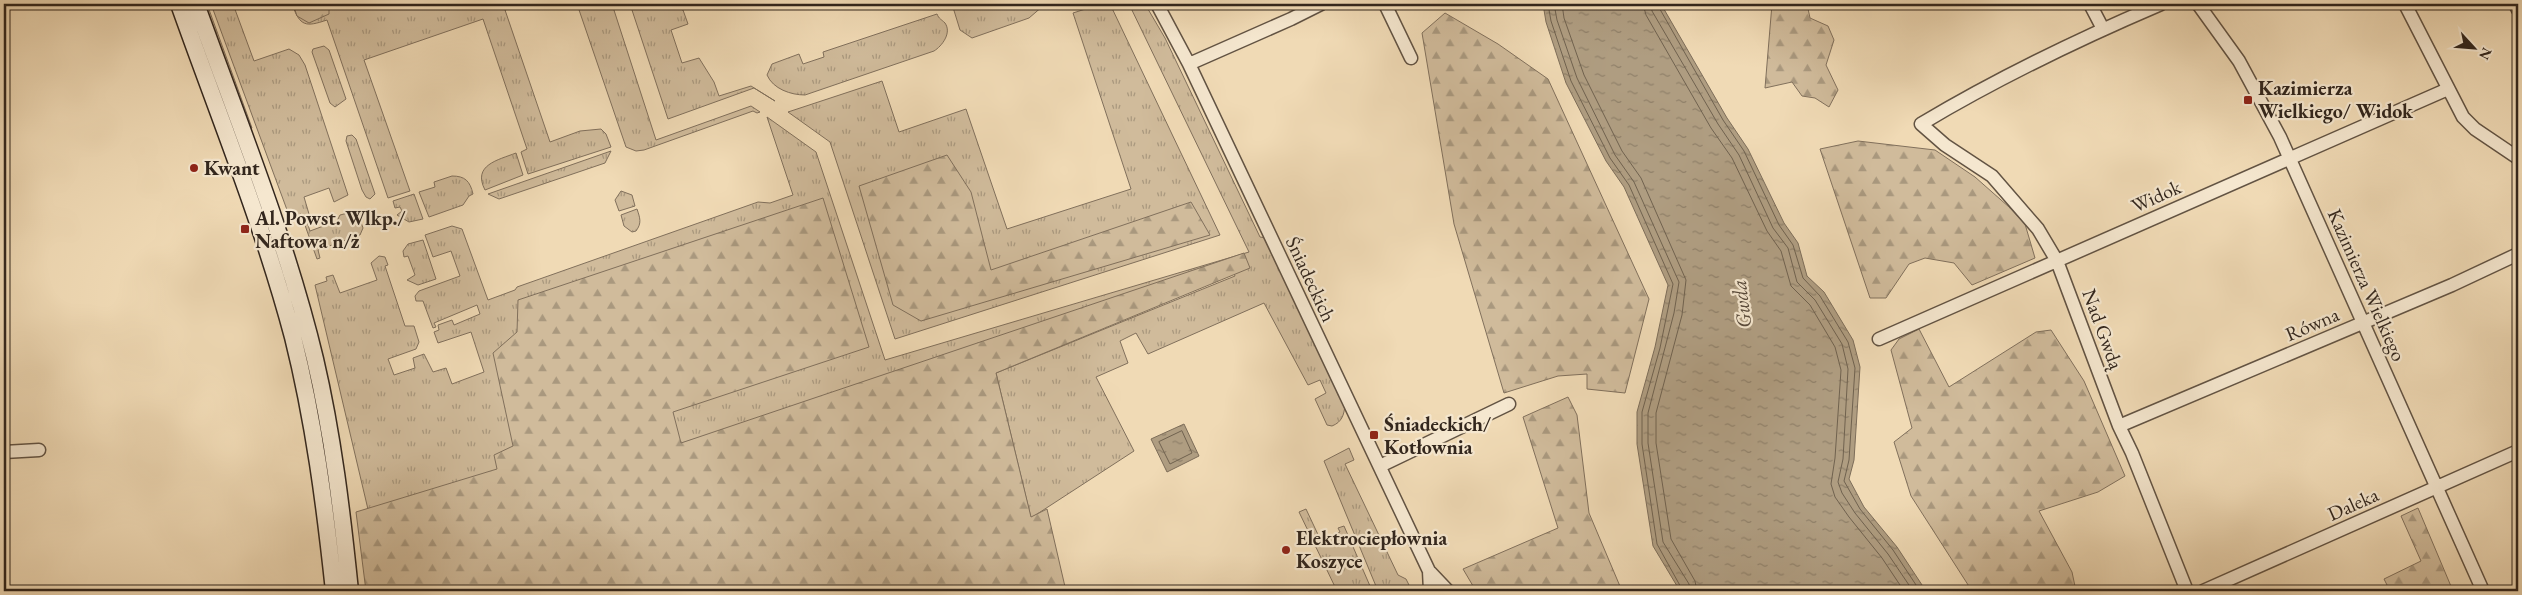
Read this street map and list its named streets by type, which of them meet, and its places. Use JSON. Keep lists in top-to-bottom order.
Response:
{
  "streets": {
    "street": [
      "Widok",
      "Śniadeckich",
      "Kazimierza Wielkiego",
      "Równa",
      "Nad Gwdą",
      "Daleka"
    ]
  },
  "crossings": [
    ["Widok", "Kazimierza Wielkiego"],
    ["Widok", "Nad Gwdą"],
    ["Kazimierza Wielkiego", "Równa"],
    ["Kazimierza Wielkiego", "Daleka"],
    ["Równa", "Nad Gwdą"]
  ],
  "water": ["Gwda"],
  "places": {
    "transit": ["Kazimierza Wielkiego/ Widok", "Al. Powst. Wlkp./ Naftowa n/ż", "Śniadeckich/ Kotłownia"],
    "other": ["Kwant", "Elektrociepłownia Koszyce"]
  },
  "north": "bottom right"
}
